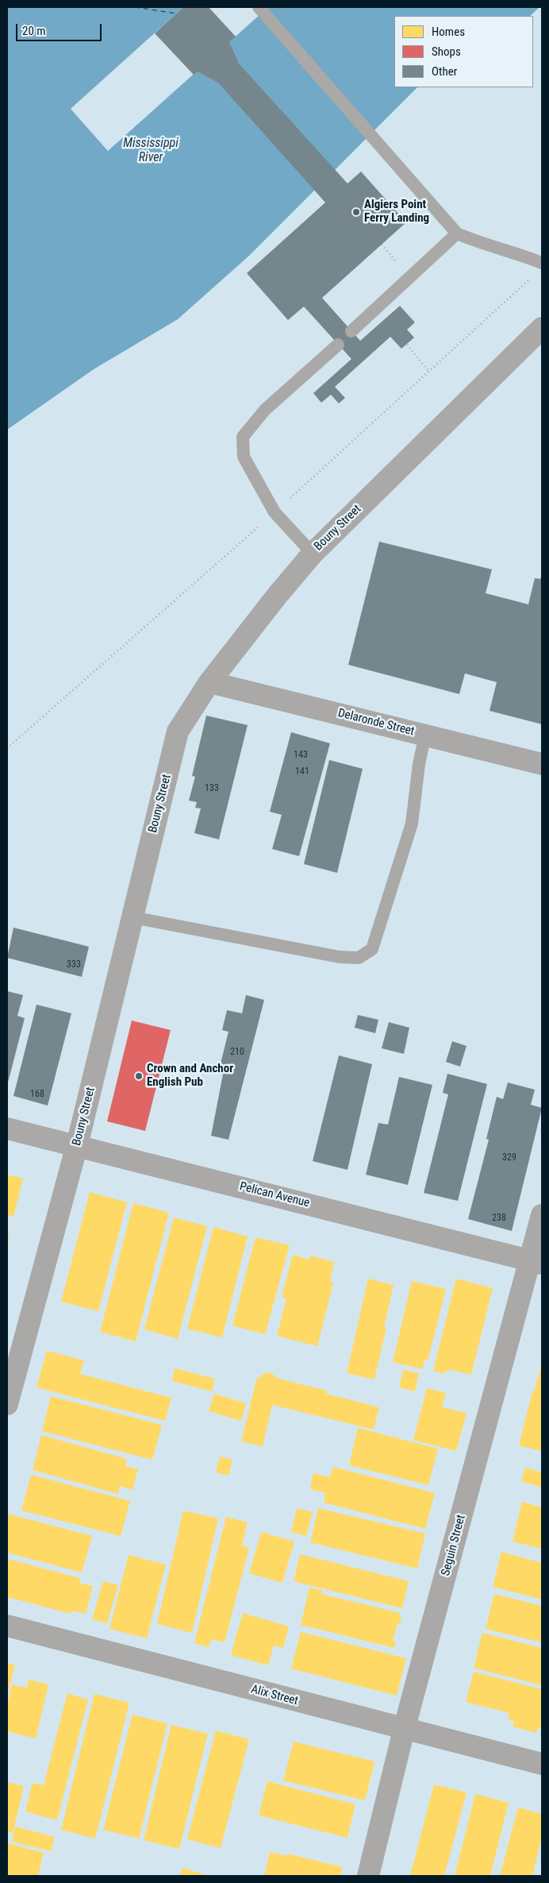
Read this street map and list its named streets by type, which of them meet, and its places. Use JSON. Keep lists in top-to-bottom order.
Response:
{
  "streets": {
    "street": [
      "Bouny Street",
      "Delaronde Street",
      "Pelican Avenue",
      "Seguin Street",
      "Alix Street"
    ]
  },
  "crossings": [
    ["Bouny Street", "Delaronde Street"],
    ["Bouny Street", "Pelican Avenue"],
    ["Pelican Avenue", "Seguin Street"],
    ["Seguin Street", "Alix Street"]
  ],
  "water": ["Mississippi River"],
  "places": ["Algiers Point Ferry Landing", "Crown and Anchor English Pub"],
  "house_numbers": [
    "143",
    "141",
    "133",
    "333",
    "210",
    "168",
    "329",
    "238"
  ],
  "legend": ["Homes", "Shops", "Other"],
  "scale_bar": "20 m"
}
